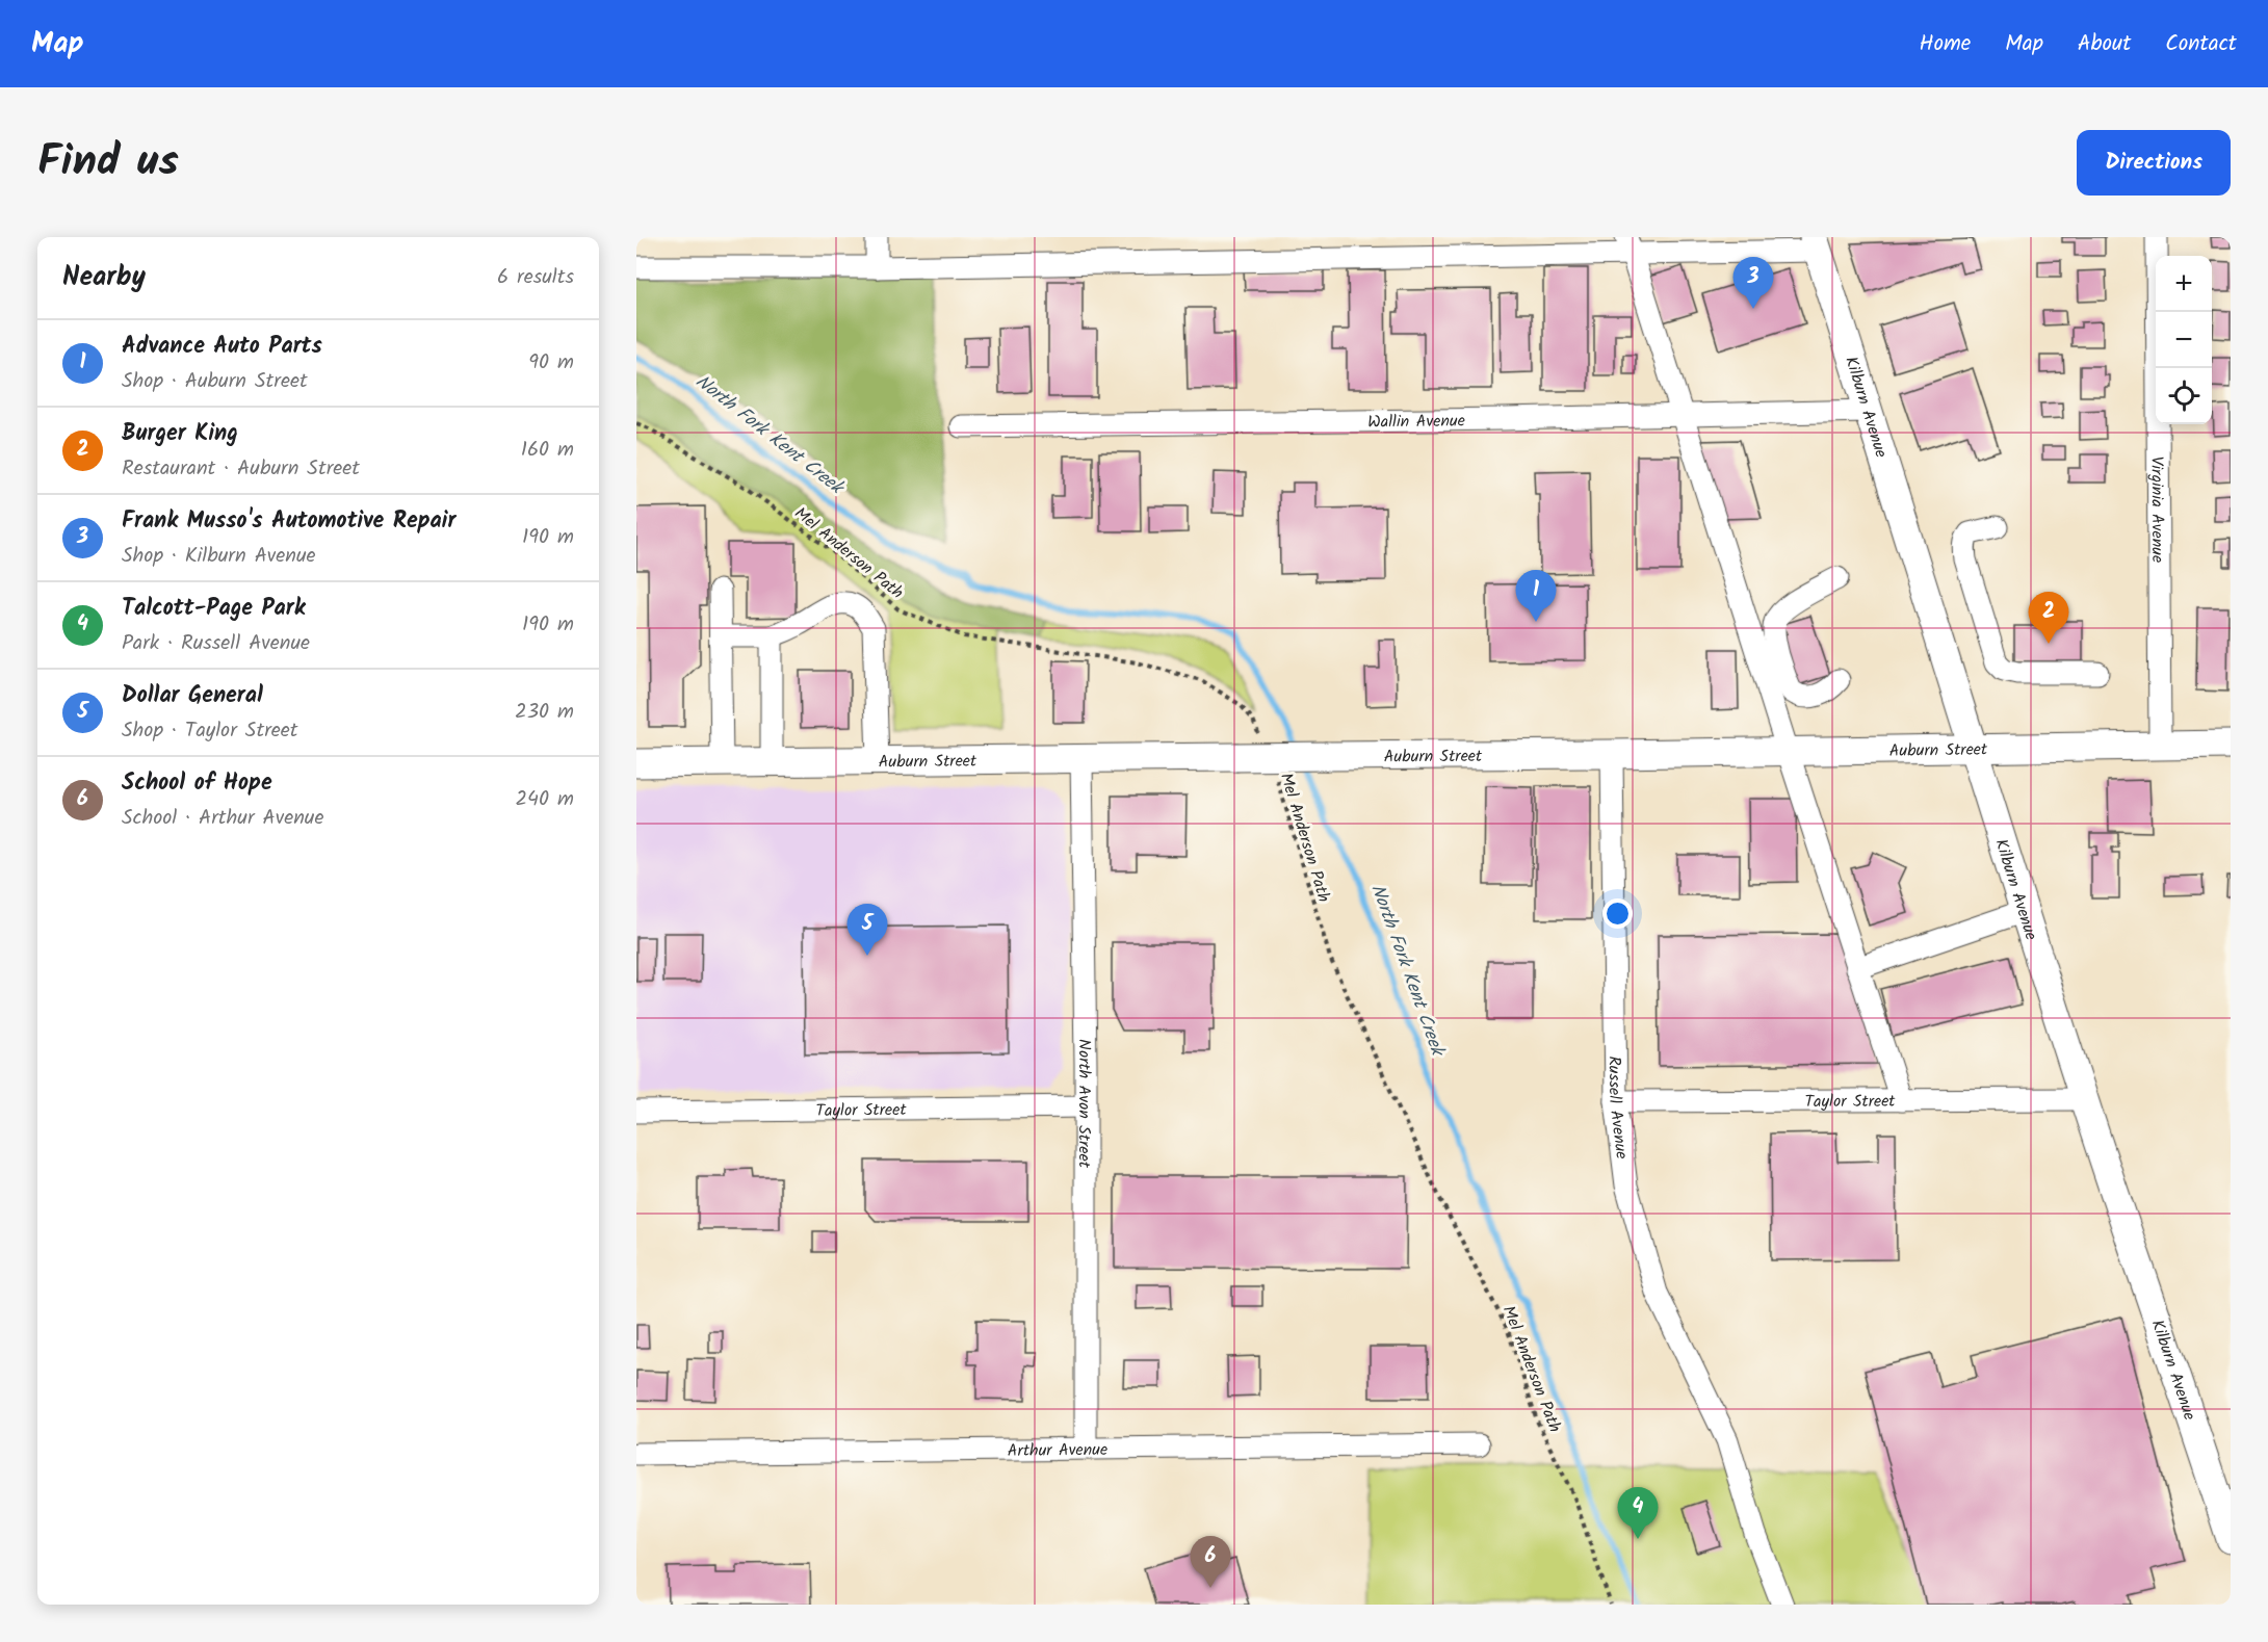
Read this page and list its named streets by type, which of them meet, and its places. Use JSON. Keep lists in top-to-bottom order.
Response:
{
  "streets": {
    "main road": ["Kilburn Avenue", "Auburn Street"],
    "street": [
      "Wallin Avenue",
      "Virginia Avenue",
      "Taylor Street",
      "North Avon Street",
      "Russell Avenue",
      "Arthur Avenue"
    ],
    "path": ["Mel Anderson Path"]
  },
  "crossings": [
    ["Kilburn Avenue", "Wallin Avenue"],
    ["Kilburn Avenue", "Auburn Street"],
    ["Kilburn Avenue", "Taylor Street"],
    ["Virginia Avenue", "Auburn Street"],
    ["Auburn Street", "North Avon Street"],
    ["Auburn Street", "Russell Avenue"],
    ["Taylor Street", "North Avon Street"],
    ["Taylor Street", "Russell Avenue"],
    ["North Avon Street", "Arthur Avenue"]
  ],
  "water": ["North Fork Kent Creek"],
  "page": {
    "header": "Map",
    "nav": [
      "Home",
      "Map",
      "About",
      "Contact"
    ],
    "title": "Find us",
    "buttons": "Directions",
    "heading": ["Nearby", "6 results"],
    "map_buttons": ["+", "−"],
    "pins": [
      "3",
      "1",
      "2",
      "5",
      "4",
      "6"
    ],
    "list": [
      {
        "mark": "1",
        "name": "Advance Auto Parts",
        "note": "Shop · Auburn Street",
        "value": "90 m"
      },
      {
        "mark": "2",
        "name": "Burger King",
        "note": "Restaurant · Auburn Street",
        "value": "160 m"
      },
      {
        "mark": "3",
        "name": "Frank Musso's Automotive Repair",
        "note": "Shop · Kilburn Avenue",
        "value": "190 m"
      },
      {
        "mark": "4",
        "name": "Talcott-Page Park",
        "note": "Park · Russell Avenue",
        "value": "190 m"
      },
      {
        "mark": "5",
        "name": "Dollar General",
        "note": "Shop · Taylor Street",
        "value": "230 m"
      },
      {
        "mark": "6",
        "name": "School of Hope",
        "note": "School · Arthur Avenue",
        "value": "240 m"
      }
    ]
  }
}
